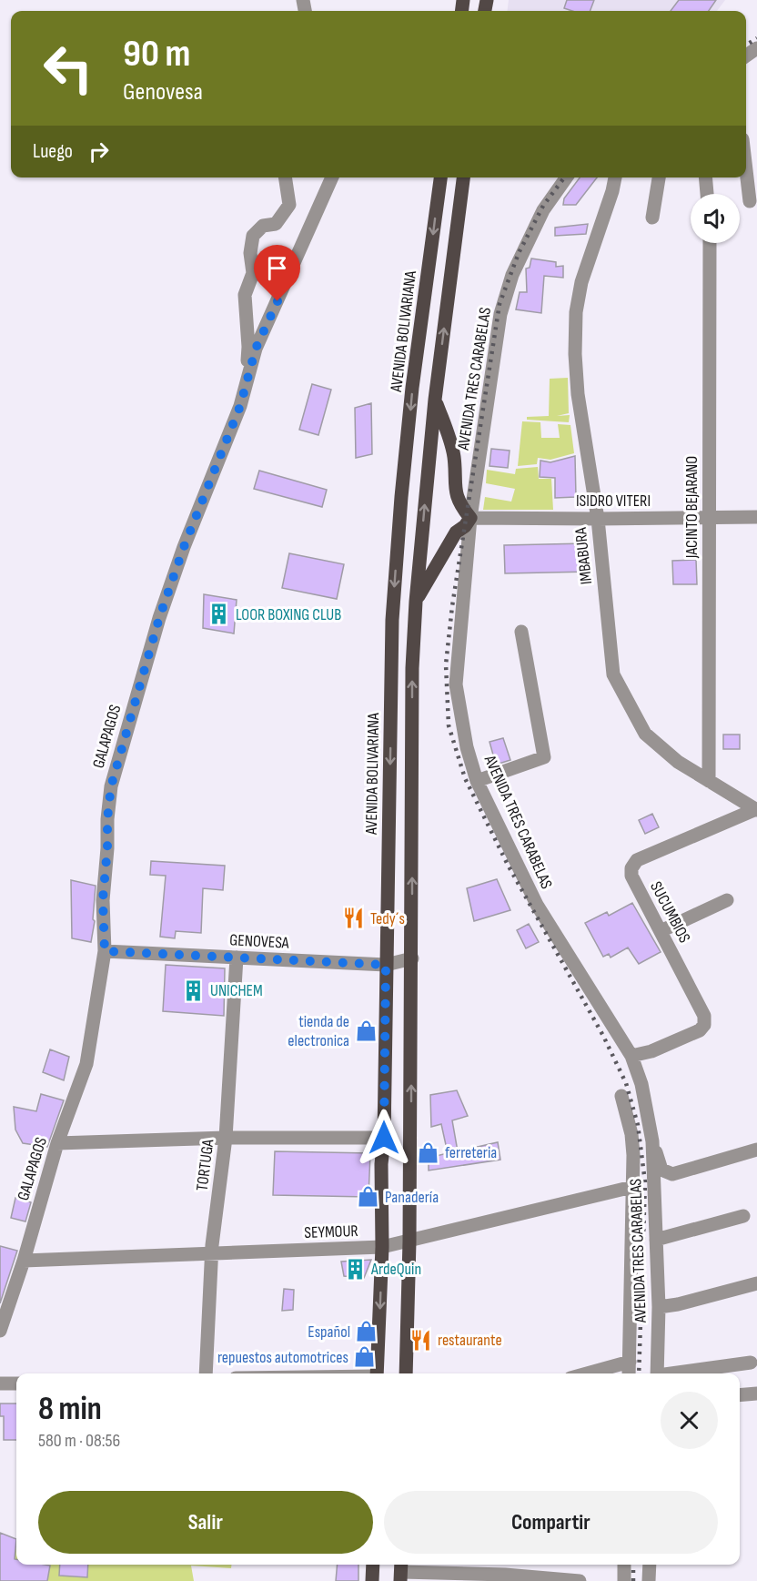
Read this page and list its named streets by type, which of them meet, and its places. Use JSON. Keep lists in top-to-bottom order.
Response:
{
  "streets": {
    "main road": ["AVENIDA BOLIVARIANA"],
    "street": [
      "AVENIDA TRES CARABELAS",
      "ISIDRO VITERI",
      "JACINTO BEJARANO",
      "IMBABURA",
      "GALAPAGOS",
      "SUCUMBIOS",
      "GENOVESA",
      "TORTUGA",
      "SEYMOUR"
    ]
  },
  "crossings": [
    ["AVENIDA BOLIVARIANA", "GENOVESA"],
    ["AVENIDA BOLIVARIANA", "SEYMOUR"],
    ["AVENIDA TRES CARABELAS", "ISIDRO VITERI"],
    ["AVENIDA TRES CARABELAS", "SUCUMBIOS"],
    ["ISIDRO VITERI", "JACINTO BEJARANO"],
    ["ISIDRO VITERI", "IMBABURA"],
    ["JACINTO BEJARANO", "IMBABURA"],
    ["IMBABURA", "SUCUMBIOS"],
    ["GALAPAGOS", "GENOVESA"],
    ["GALAPAGOS", "SEYMOUR"],
    ["GENOVESA", "TORTUGA"],
    ["TORTUGA", "SEYMOUR"]
  ],
  "places": {
    "building": ["LOOR BOXING CLUB", "UNICHEM", "ArdeQuin"],
    "restaurant": ["Tedy´s", "restaurante"],
    "shop": [
      "tienda de electronica",
      "ferreteria",
      "Panadería",
      "Español",
      "repuestos automotrices"
    ]
  },
  "page": {
    "turn": ["90 m", "Genovesa"],
    "then": "Luego",
    "heading": ["8 min", "580 m · 08:56"],
    "buttons": ["Salir", "Compartir"]
  }
}
